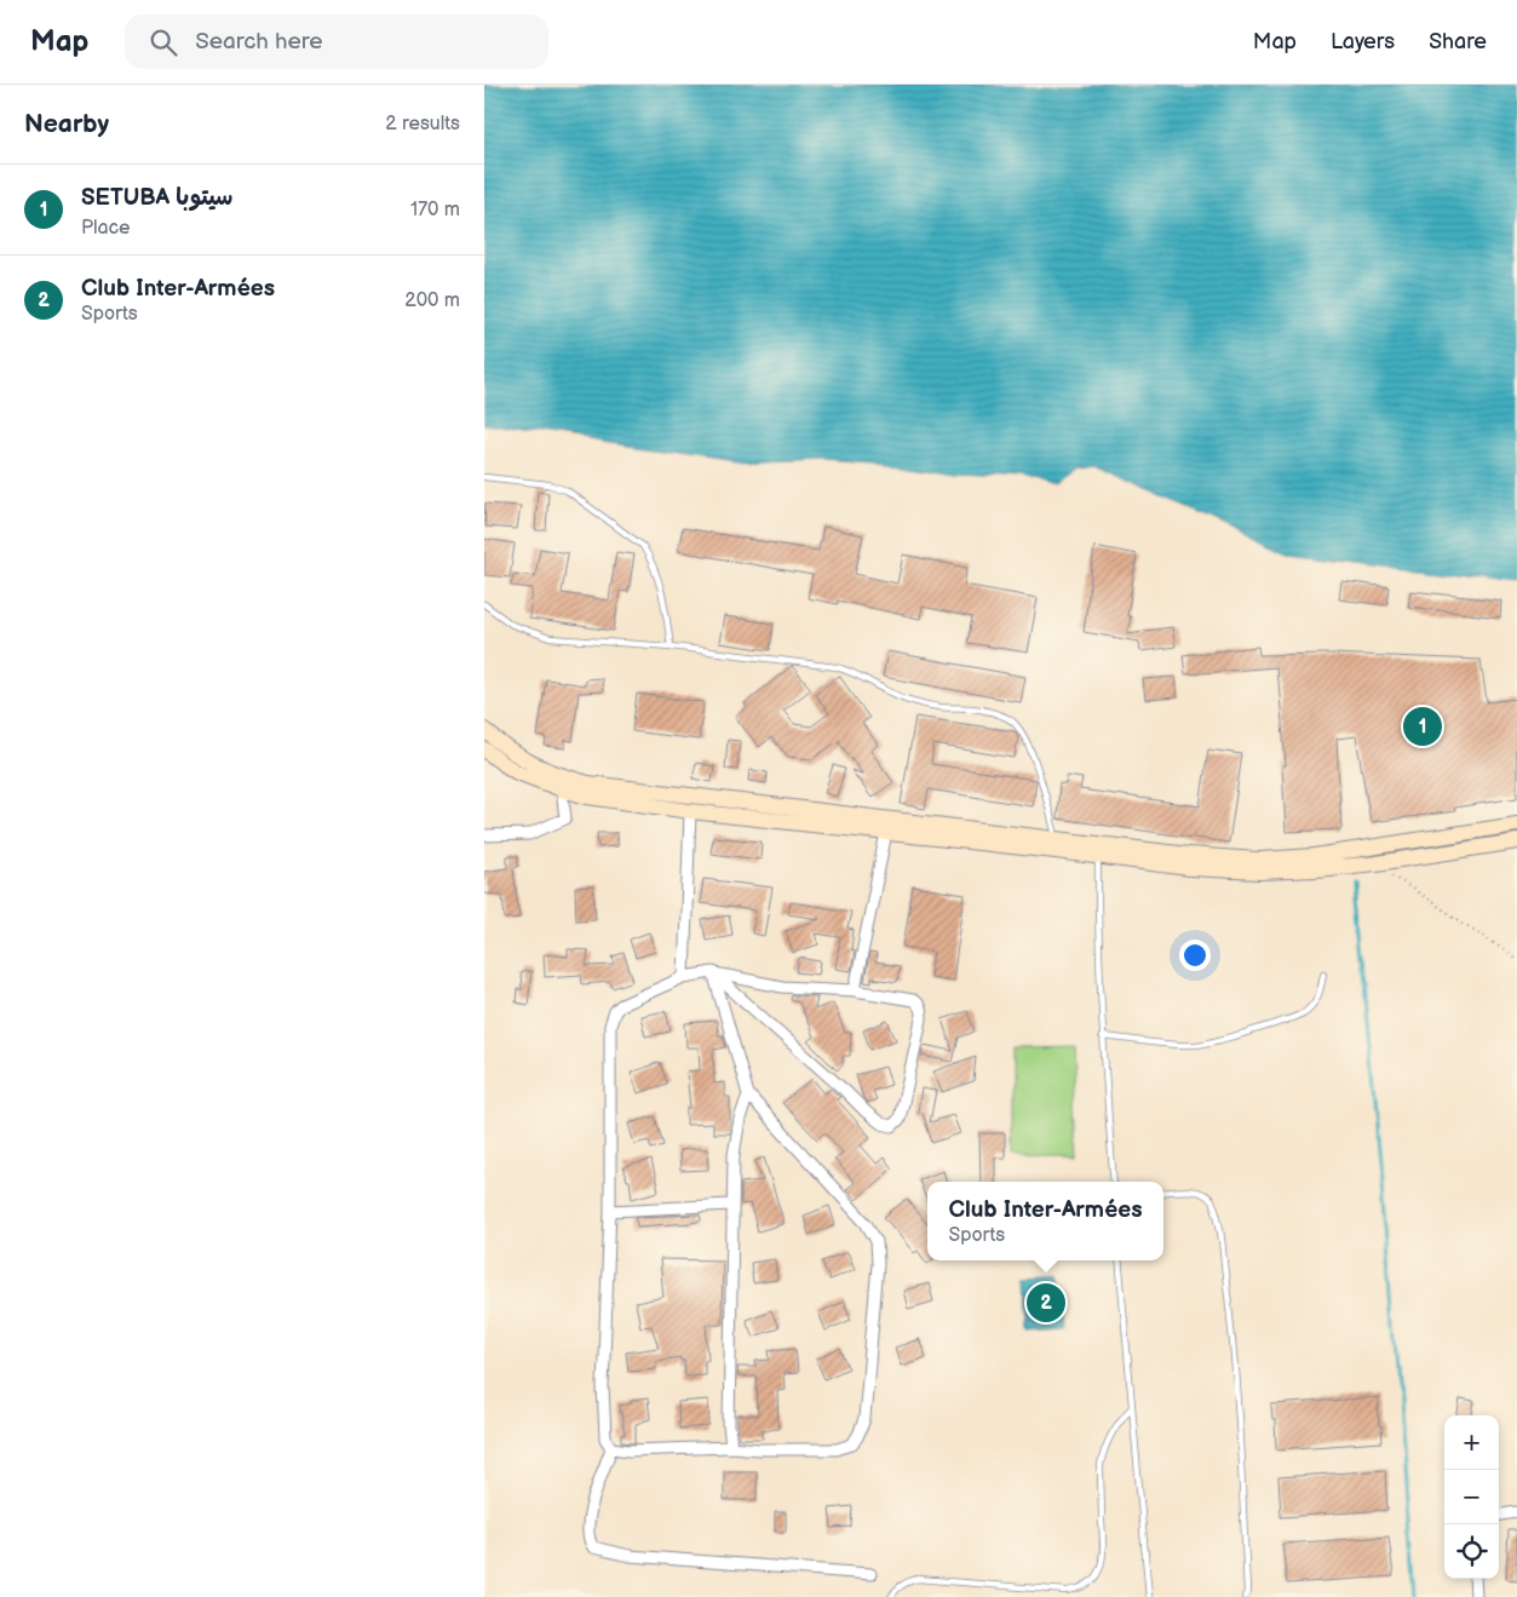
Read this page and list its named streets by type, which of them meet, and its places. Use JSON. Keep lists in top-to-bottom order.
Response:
{
  "page": {
    "header": "Map",
    "search": "Search here",
    "nav": ["Map", "Layers", "Share"],
    "heading": ["Nearby", "2 results"],
    "list": [
      {
        "mark": "1",
        "name": "SETUBA سيتوبا",
        "note": "Place",
        "value": "170 m"
      },
      {
        "mark": "2",
        "name": "Club Inter-Armées",
        "note": "Sports",
        "value": "200 m"
      }
    ],
    "pins": ["1", "2"],
    "popup": ["Club Inter-Armées", "Sports"],
    "map_buttons": ["+", "−"]
  }
}
